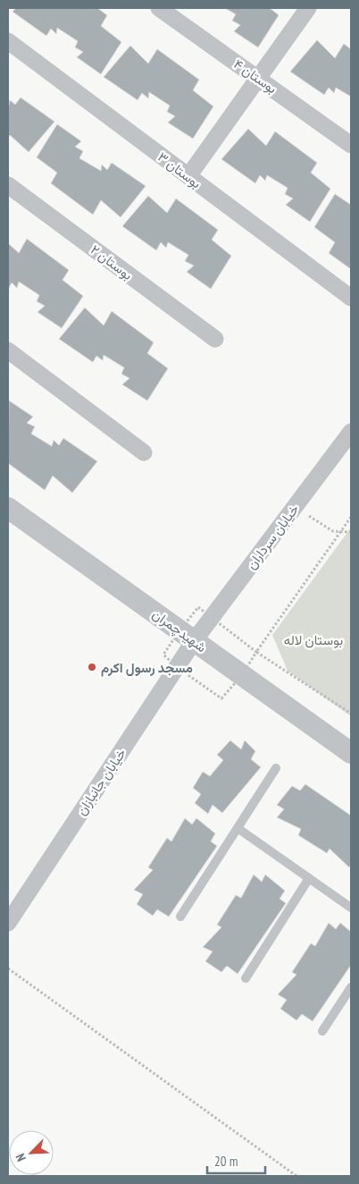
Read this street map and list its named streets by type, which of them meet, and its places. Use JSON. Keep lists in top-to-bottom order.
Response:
{
  "streets": {
    "street": [
      "بوستان ۴",
      "بوستان ۳",
      "بوستان ۲",
      "خیابان سرداران",
      "شهیدچمران",
      "خیابان جانبازان"
    ]
  },
  "crossings": [
    ["خیابان سرداران", "شهیدچمران"],
    ["خیابان سرداران", "خیابان جانبازان"],
    ["شهیدچمران", "خیابان جانبازان"]
  ],
  "parks": ["بوستان لاله"],
  "places": ["مسجد رسول اکرم"],
  "scale_bar": "20 m",
  "north": "bottom left"
}
